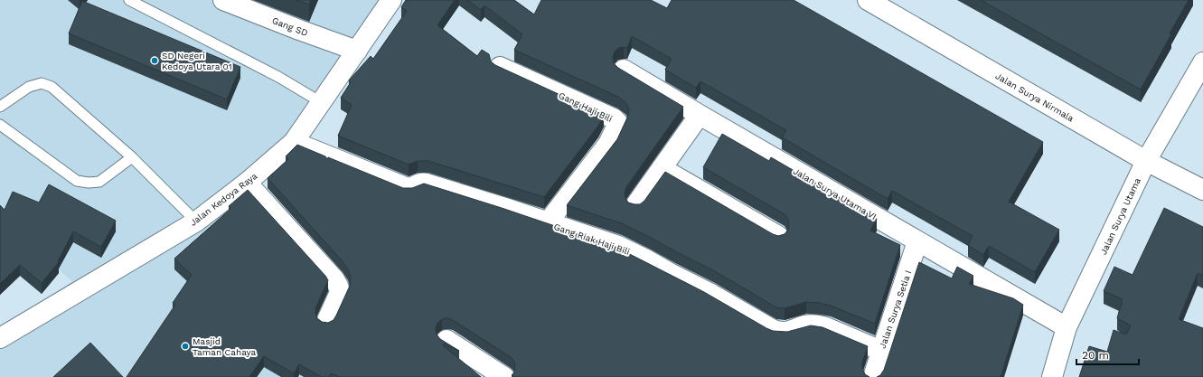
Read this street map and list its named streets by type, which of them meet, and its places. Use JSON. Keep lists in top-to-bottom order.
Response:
{
  "streets": {
    "street": [
      "Gang SD",
      "Jalan Surya Nirmala",
      "Gang Haji Bili",
      "Jalan Surya Utama VI",
      "Jalan Kedoya Raya",
      "Jalan Surya Utama",
      "Gang Riak Haji Bili",
      "Jalan Surya Setia I"
    ]
  },
  "crossings": [
    ["Gang SD", "Jalan Kedoya Raya"],
    ["Jalan Surya Nirmala", "Jalan Surya Utama"],
    ["Gang Haji Bili", "Gang Riak Haji Bili"],
    ["Jalan Surya Utama VI", "Jalan Surya Utama"],
    ["Jalan Surya Utama VI", "Jalan Surya Setia I"],
    ["Jalan Kedoya Raya", "Gang Riak Haji Bili"],
    ["Gang Riak Haji Bili", "Jalan Surya Setia I"]
  ],
  "places": ["SD Negeri Kedoya Utara 01", "Masjid Taman Cahaya"],
  "scale_bar": "20 m"
}
